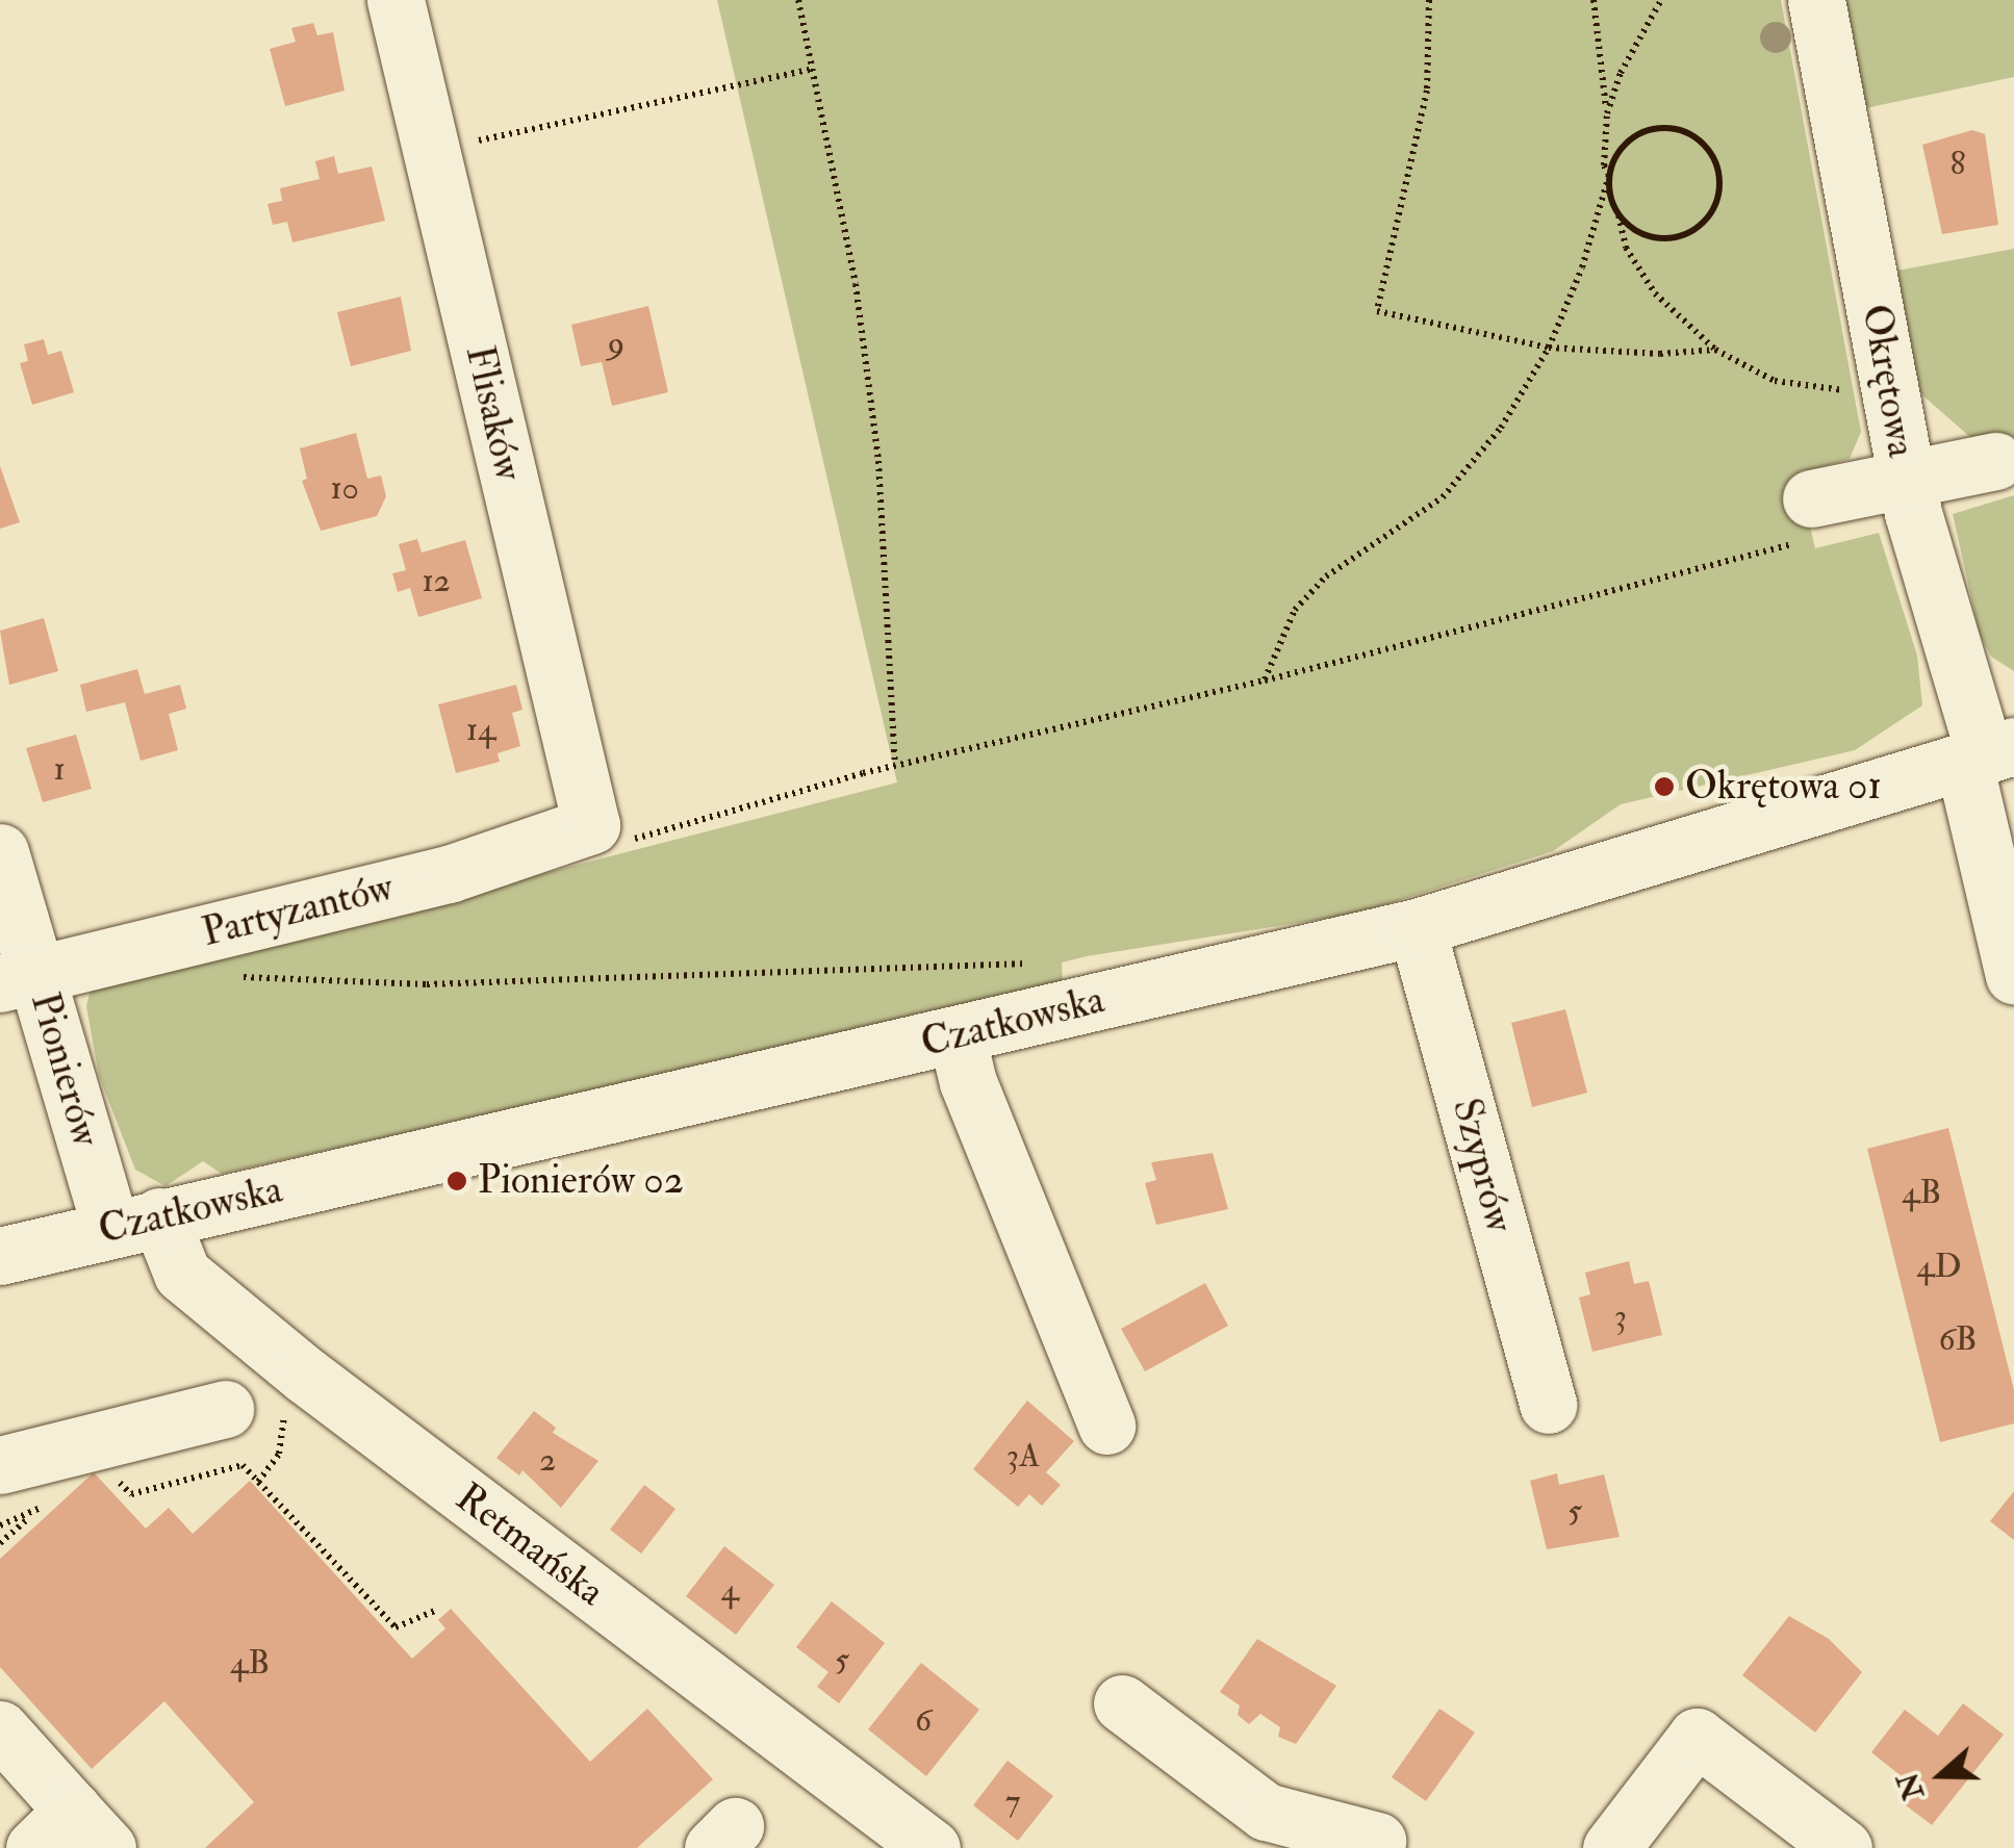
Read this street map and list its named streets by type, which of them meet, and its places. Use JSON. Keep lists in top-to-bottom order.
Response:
{
  "streets": {
    "street": [
      "Okrętowa",
      "Flisaków",
      "Partyzantów",
      "Czatkowska",
      "Pionierów",
      "Szyprów",
      "Retmańska"
    ]
  },
  "crossings": [
    ["Okrętowa", "Czatkowska"],
    ["Flisaków", "Partyzantów"],
    ["Partyzantów", "Pionierów"],
    ["Czatkowska", "Pionierów"],
    ["Czatkowska", "Szyprów"],
    ["Czatkowska", "Retmańska"],
    ["Pionierów", "Retmańska"]
  ],
  "places": ["Okrętowa 01", "Pionierów 02"],
  "house_numbers": [
    "8",
    "9",
    "10",
    "12",
    "14",
    "1",
    "4B",
    "4D",
    "3",
    "6B",
    "3A",
    "2",
    "5",
    "4",
    "5",
    "4B",
    "6",
    "7"
  ],
  "north": "left"
}
